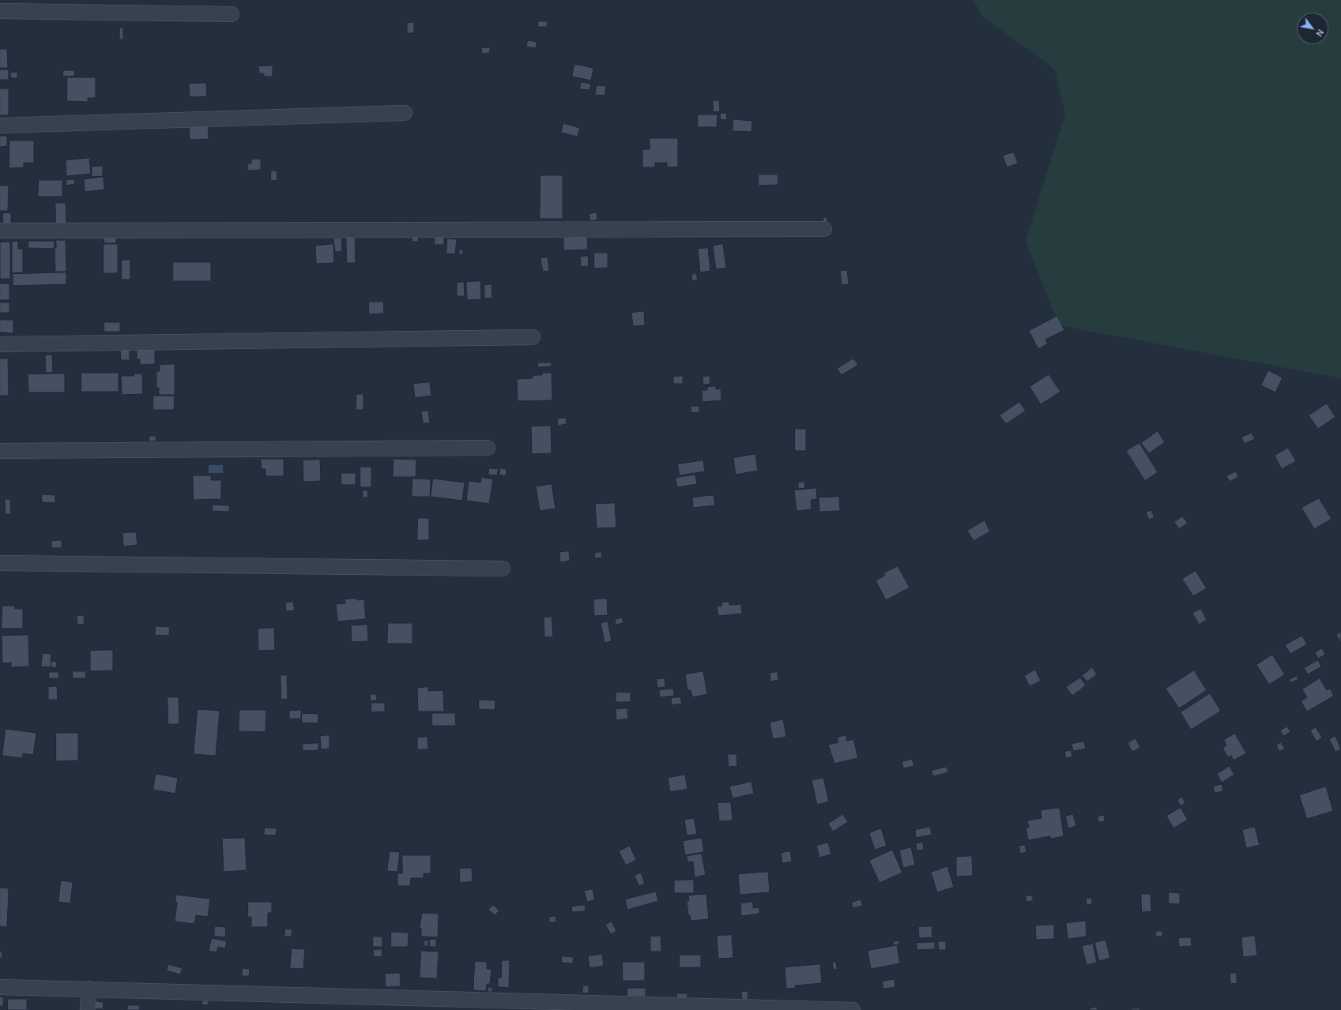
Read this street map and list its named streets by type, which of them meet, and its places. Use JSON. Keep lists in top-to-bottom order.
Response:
{
  "north": "bottom right"
}
